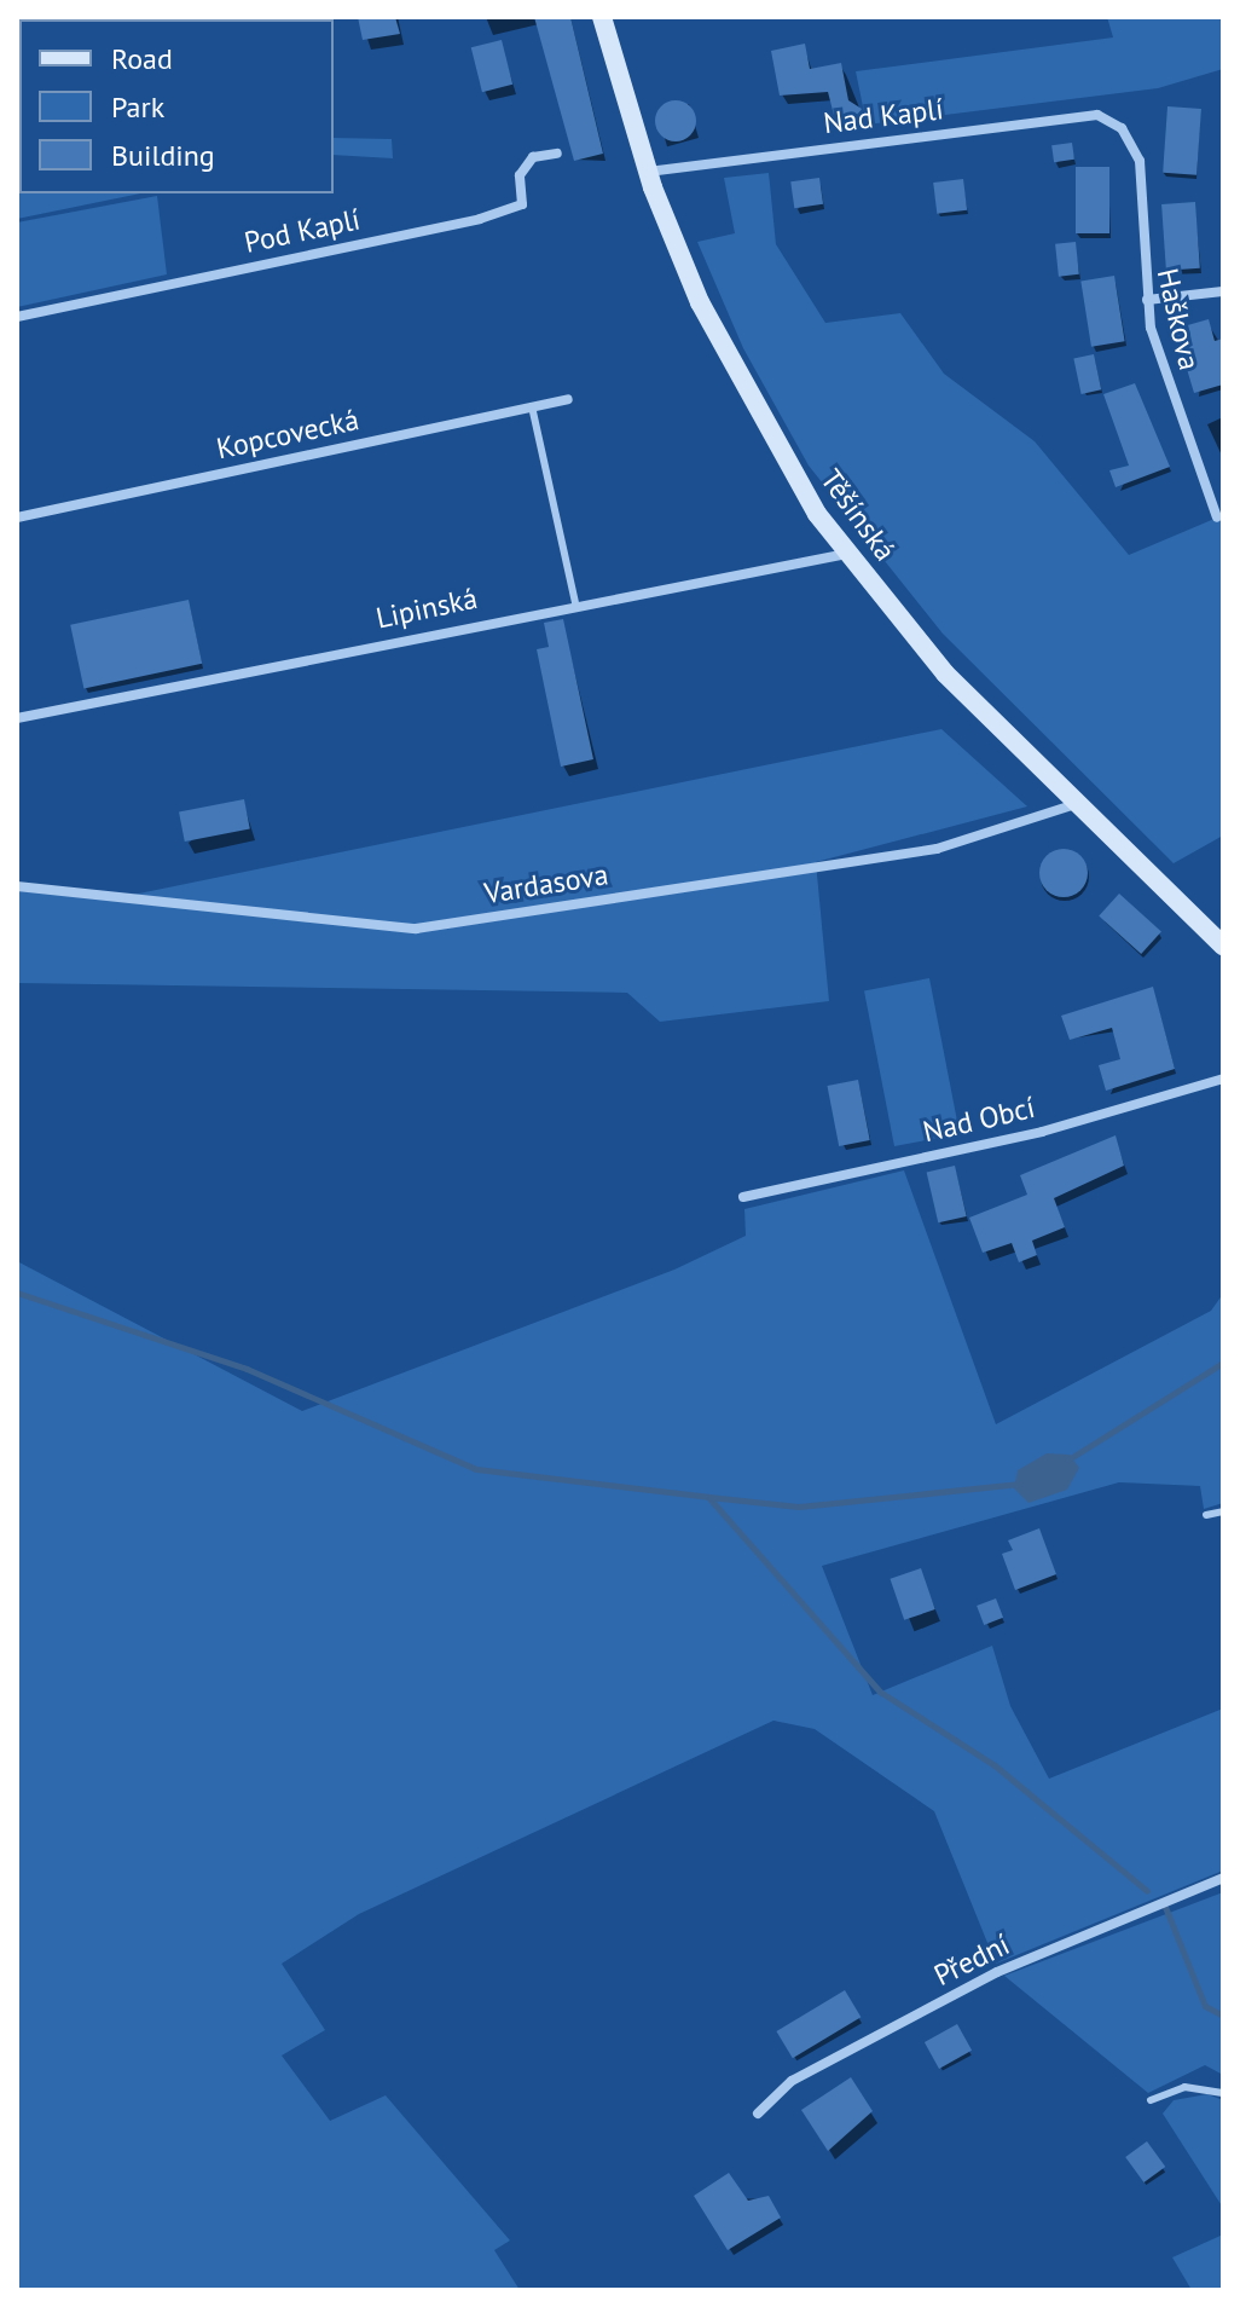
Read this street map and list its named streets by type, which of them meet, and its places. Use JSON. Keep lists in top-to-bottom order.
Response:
{
  "streets": {
    "main road": ["Těšínská"],
    "street": [
      "Nad Kaplí",
      "Pod Kaplí",
      "Haškova",
      "Kopcovecká",
      "Lipinská",
      "Vardasova",
      "Nad Obcí",
      "Přední"
    ]
  },
  "crossings": [
    ["Nad Kaplí", "Haškova"],
    ["Nad Kaplí", "Těšínská"],
    ["Těšínská", "Lipinská"],
    ["Těšínská", "Vardasova"]
  ],
  "legend": ["Road", "Park", "Building"]
}
